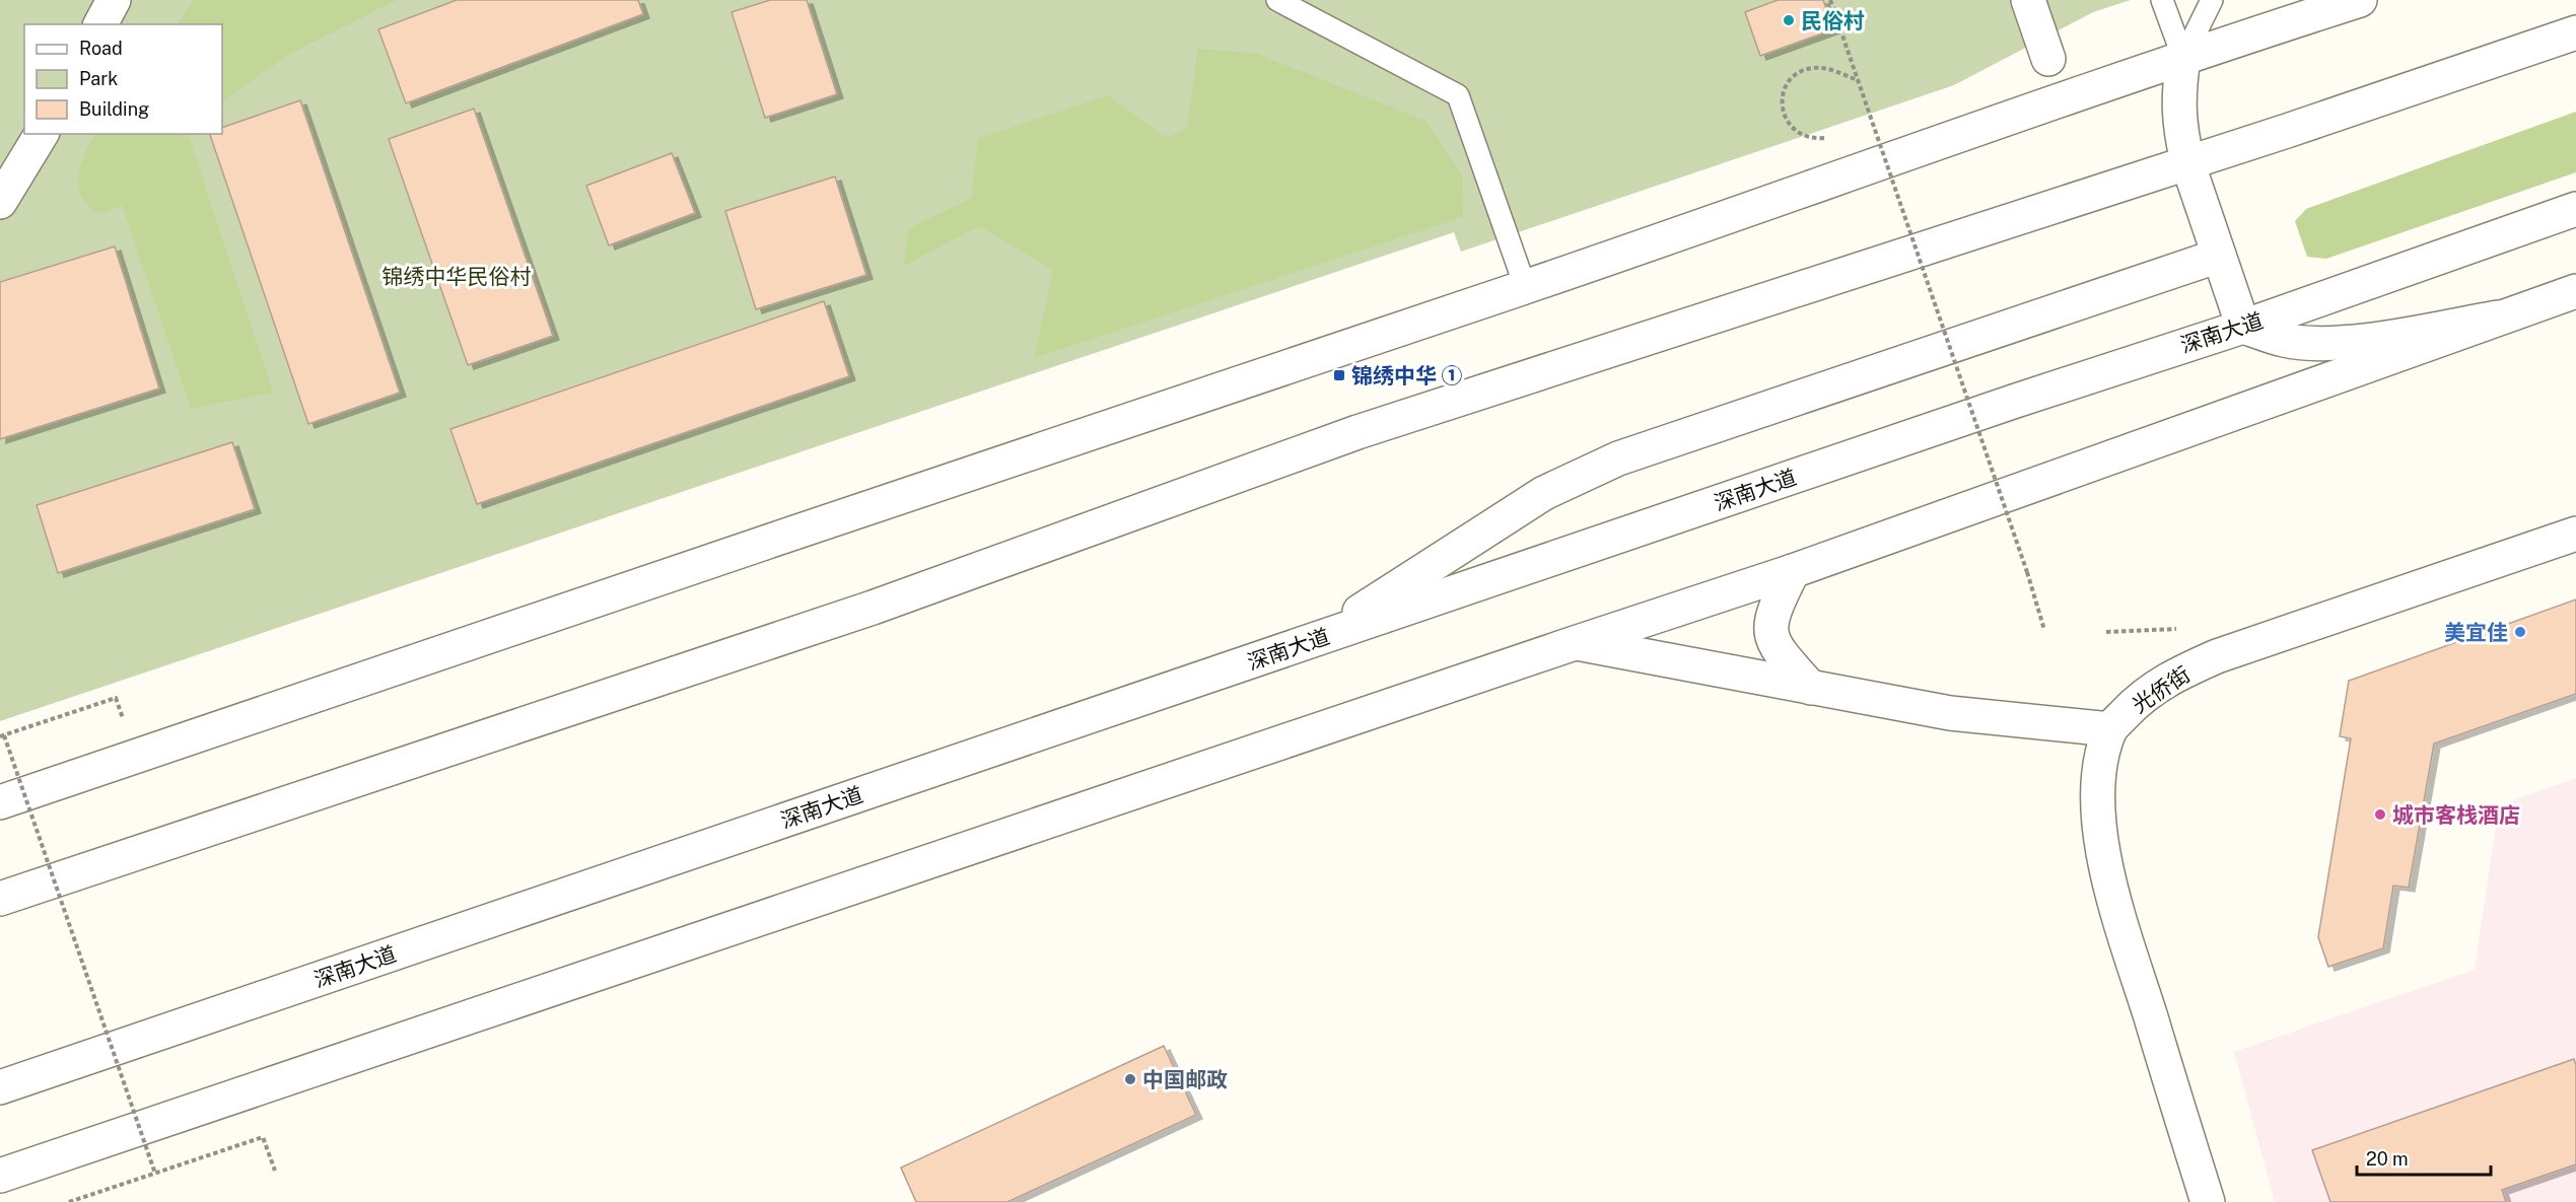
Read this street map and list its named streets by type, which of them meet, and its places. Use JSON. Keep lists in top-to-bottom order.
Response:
{
  "streets": {
    "main road": ["深南大道", "光侨街"]
  },
  "parks": ["锦绣中华民俗村"],
  "places": {
    "other": [
      "民俗村",
      "美宜佳",
      "城市客栈酒店",
      "中国邮政"
    ],
    "transit": ["锦绣中华 ①"]
  },
  "legend": ["Road", "Park", "Building"],
  "scale_bar": "20 m"
}
